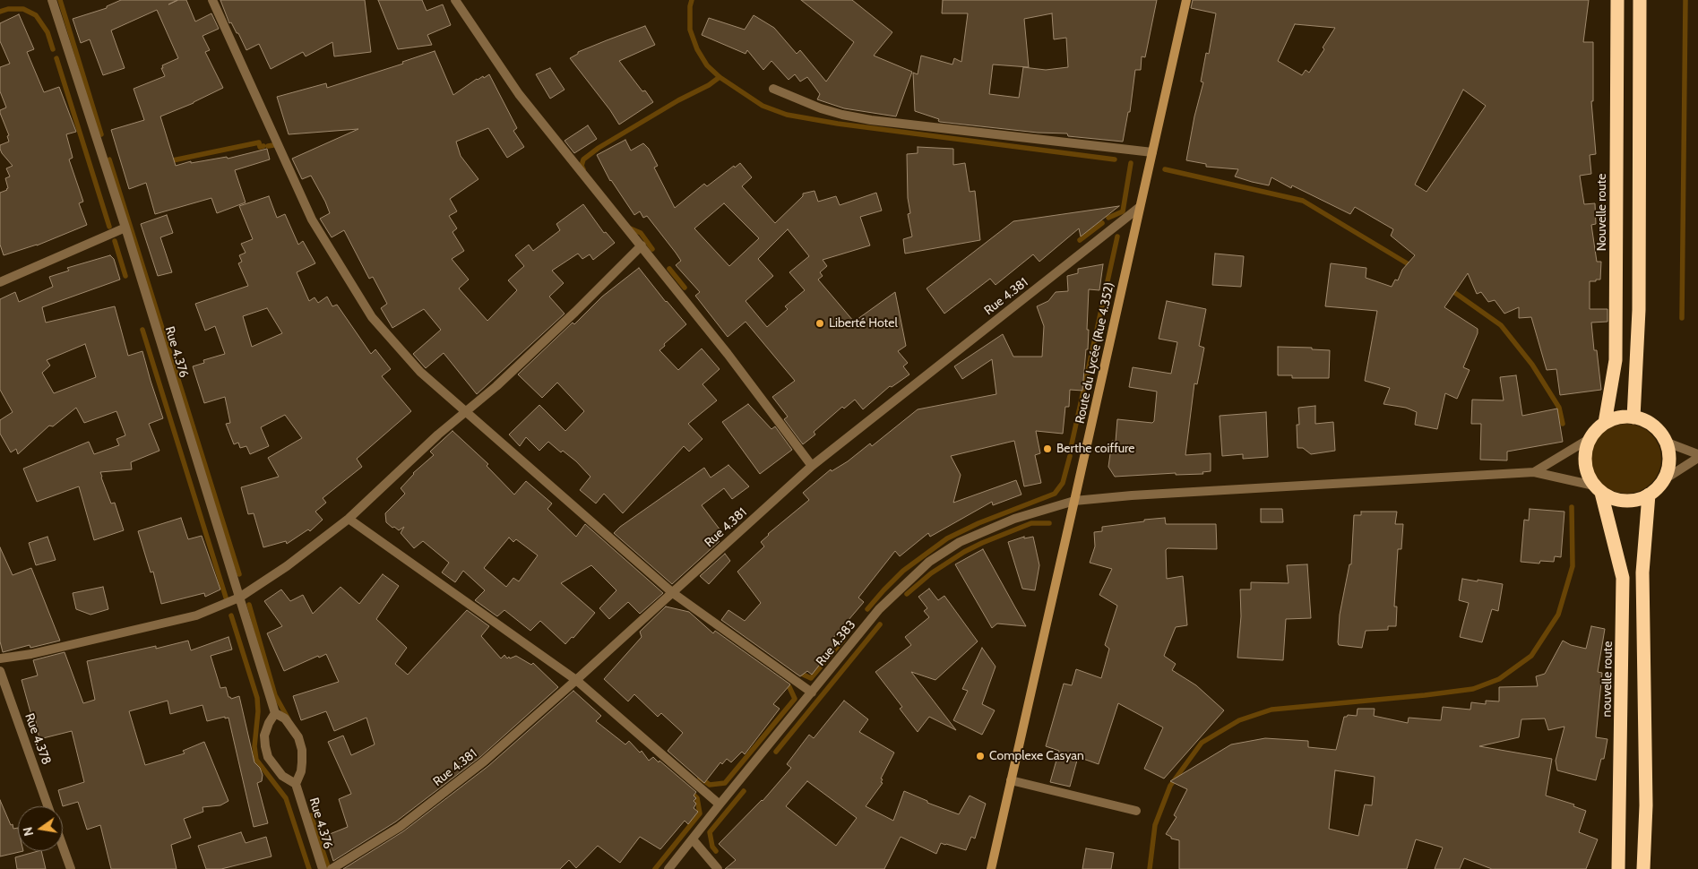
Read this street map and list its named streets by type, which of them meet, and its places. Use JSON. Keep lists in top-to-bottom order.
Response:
{
  "streets": {
    "highway": ["Nouvelle route", "nouvelle route"],
    "main road": ["Route du Lycée (Rue 4.352)"],
    "street": [
      "Rue 4.381",
      "Rue 4.376",
      "Rue 4.383",
      "Rue 4.378"
    ]
  },
  "crossings": [
    ["Nouvelle route", "nouvelle route"],
    ["Rue 4.381", "Route du Lycée (Rue 4.352)"],
    ["Route du Lycée (Rue 4.352)", "Rue 4.383"]
  ],
  "places": ["Liberté Hotel", "Berthe coiffure", "Complexe Casyan"],
  "north": "left"
}
